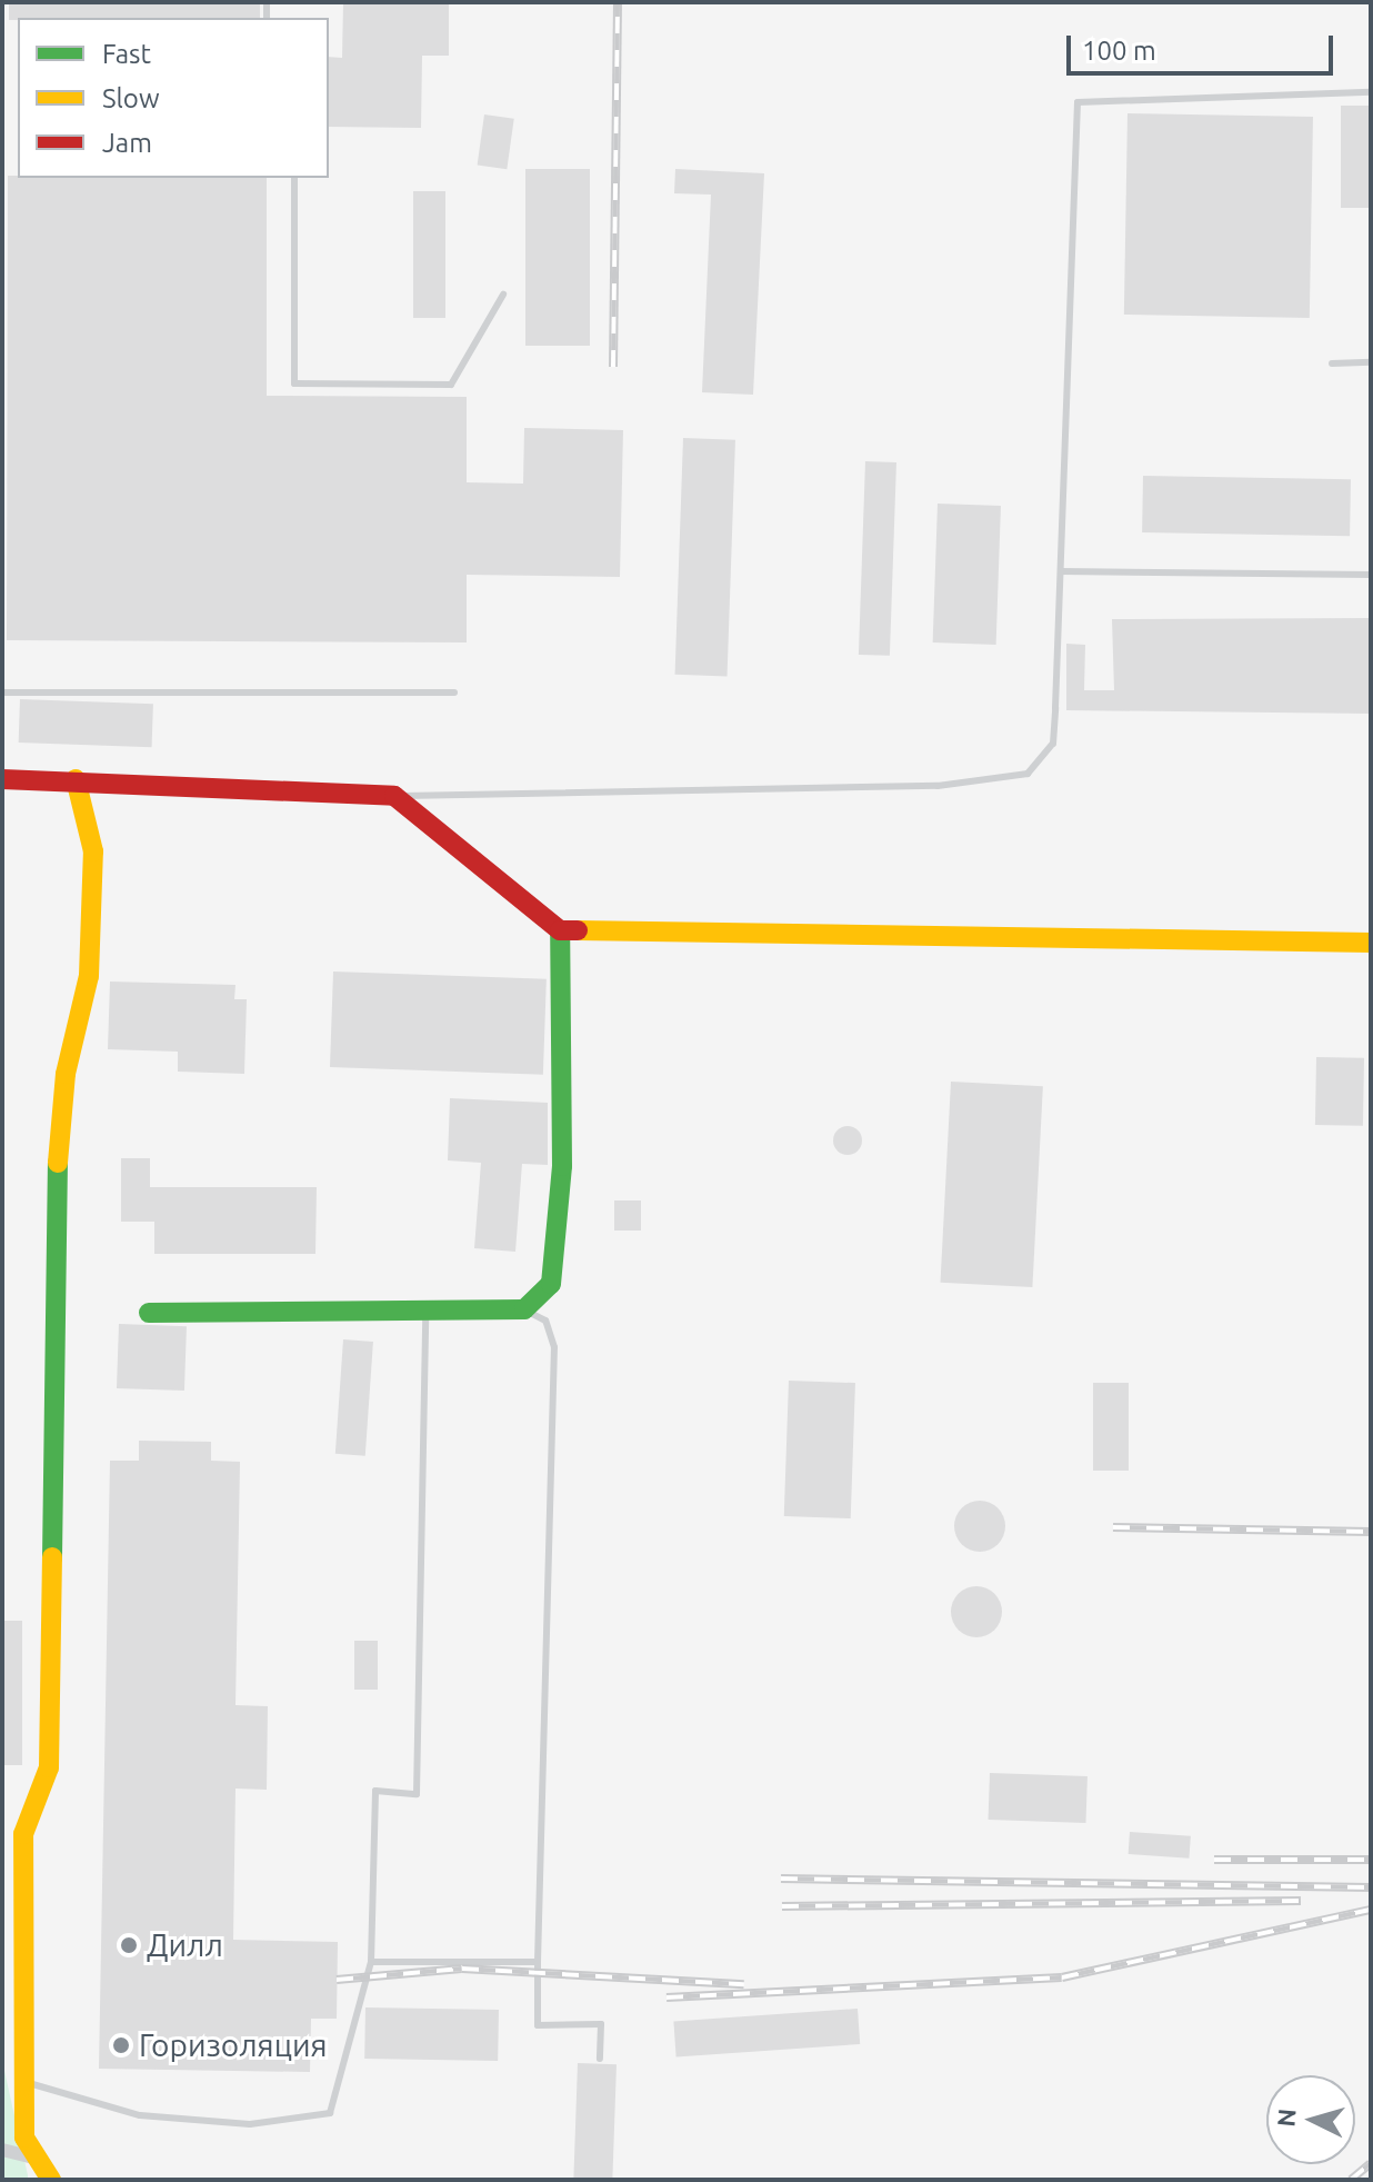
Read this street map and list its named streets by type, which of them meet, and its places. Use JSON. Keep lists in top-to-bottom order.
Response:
{
  "places": ["Дилл", "Горизоляция"],
  "legend": ["Fast", "Slow", "Jam"],
  "scale_bar": "100 m",
  "north": "left"
}
